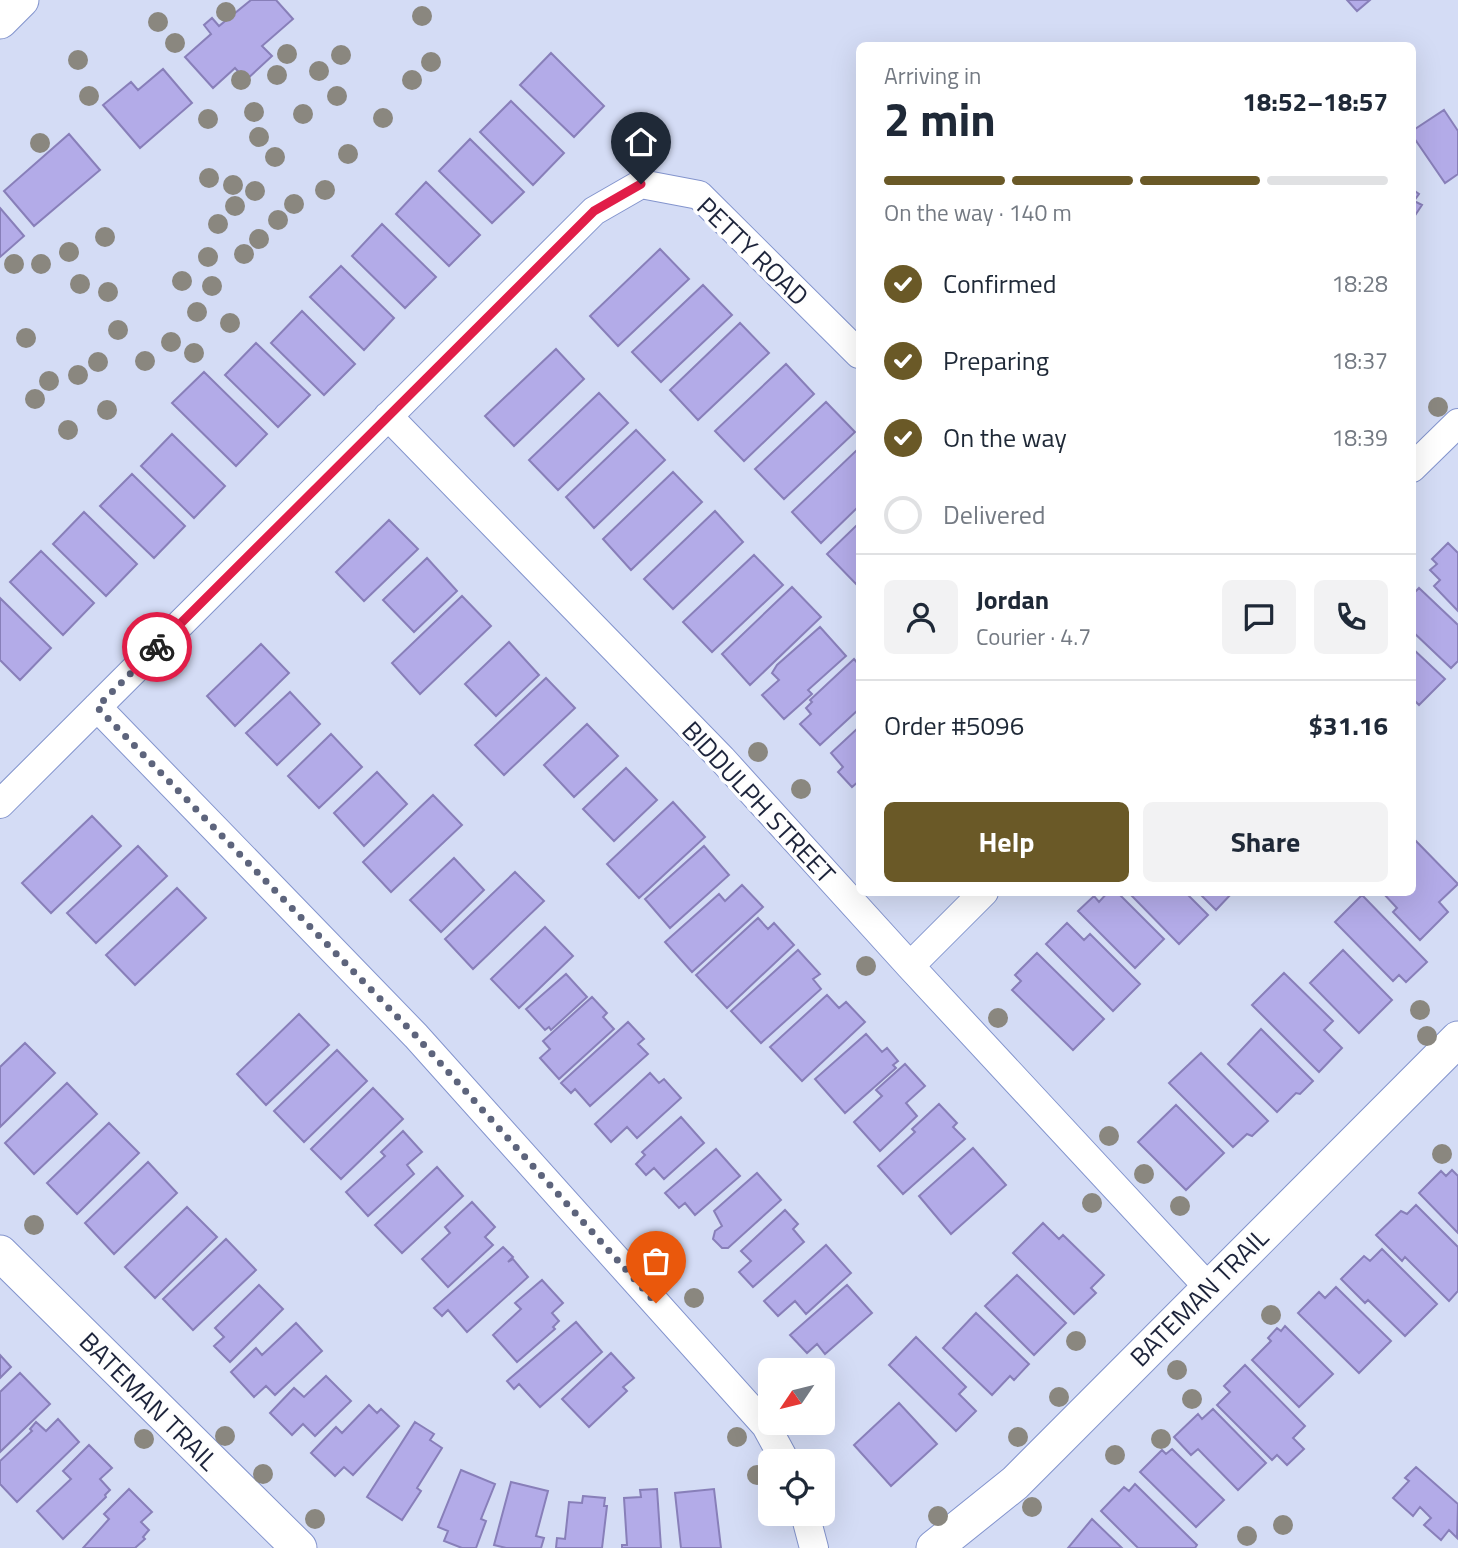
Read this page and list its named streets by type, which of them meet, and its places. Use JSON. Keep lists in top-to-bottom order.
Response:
{
  "streets": {
    "street": ["PETTY ROAD", "BIDDULPH STREET", "BATEMAN TRAIL"]
  },
  "crossings": [
    ["PETTY ROAD", "BIDDULPH STREET"],
    ["BIDDULPH STREET", "BATEMAN TRAIL"]
  ],
  "north": "bottom left",
  "page": {
    "heading": ["2 min", "Arriving in", "18:52–18:57"],
    "panel": [
      "Jordan",
      "Courier · 4.7",
      "Order #5096",
      "$31.16"
    ],
    "bar": "On the way · 140 m",
    "list": [
      ["Confirmed", "18:28"],
      ["Preparing", "18:37"],
      ["On the way", "18:39"],
      "Delivered"
    ],
    "buttons": ["Help", "Share"]
  }
}
